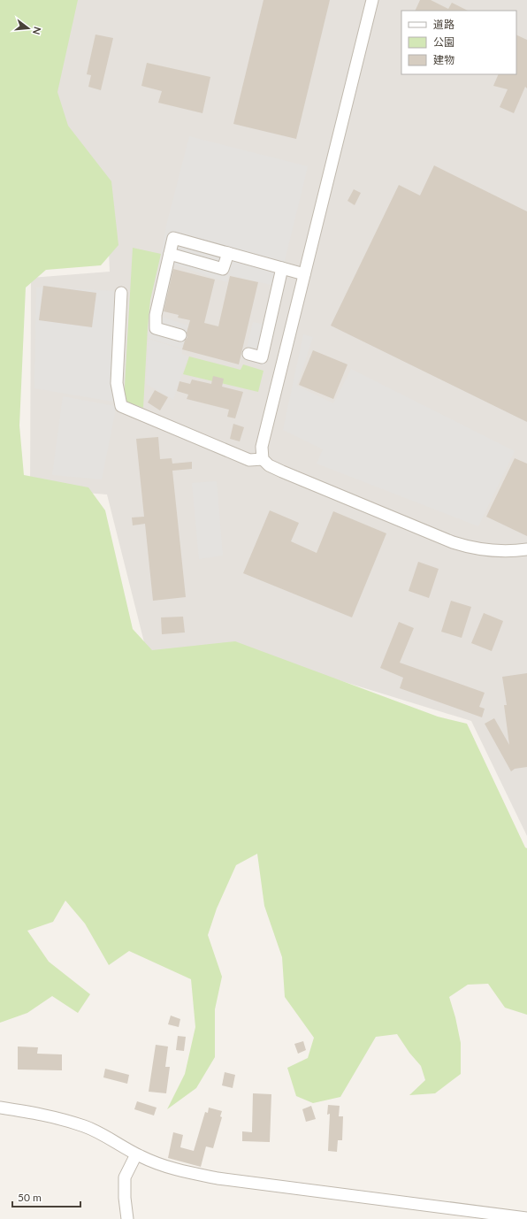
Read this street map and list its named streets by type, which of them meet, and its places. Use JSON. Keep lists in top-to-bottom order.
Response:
{
  "legend": ["道路", "公園", "建物"],
  "scale_bar": "50 m",
  "north": "right"
}
